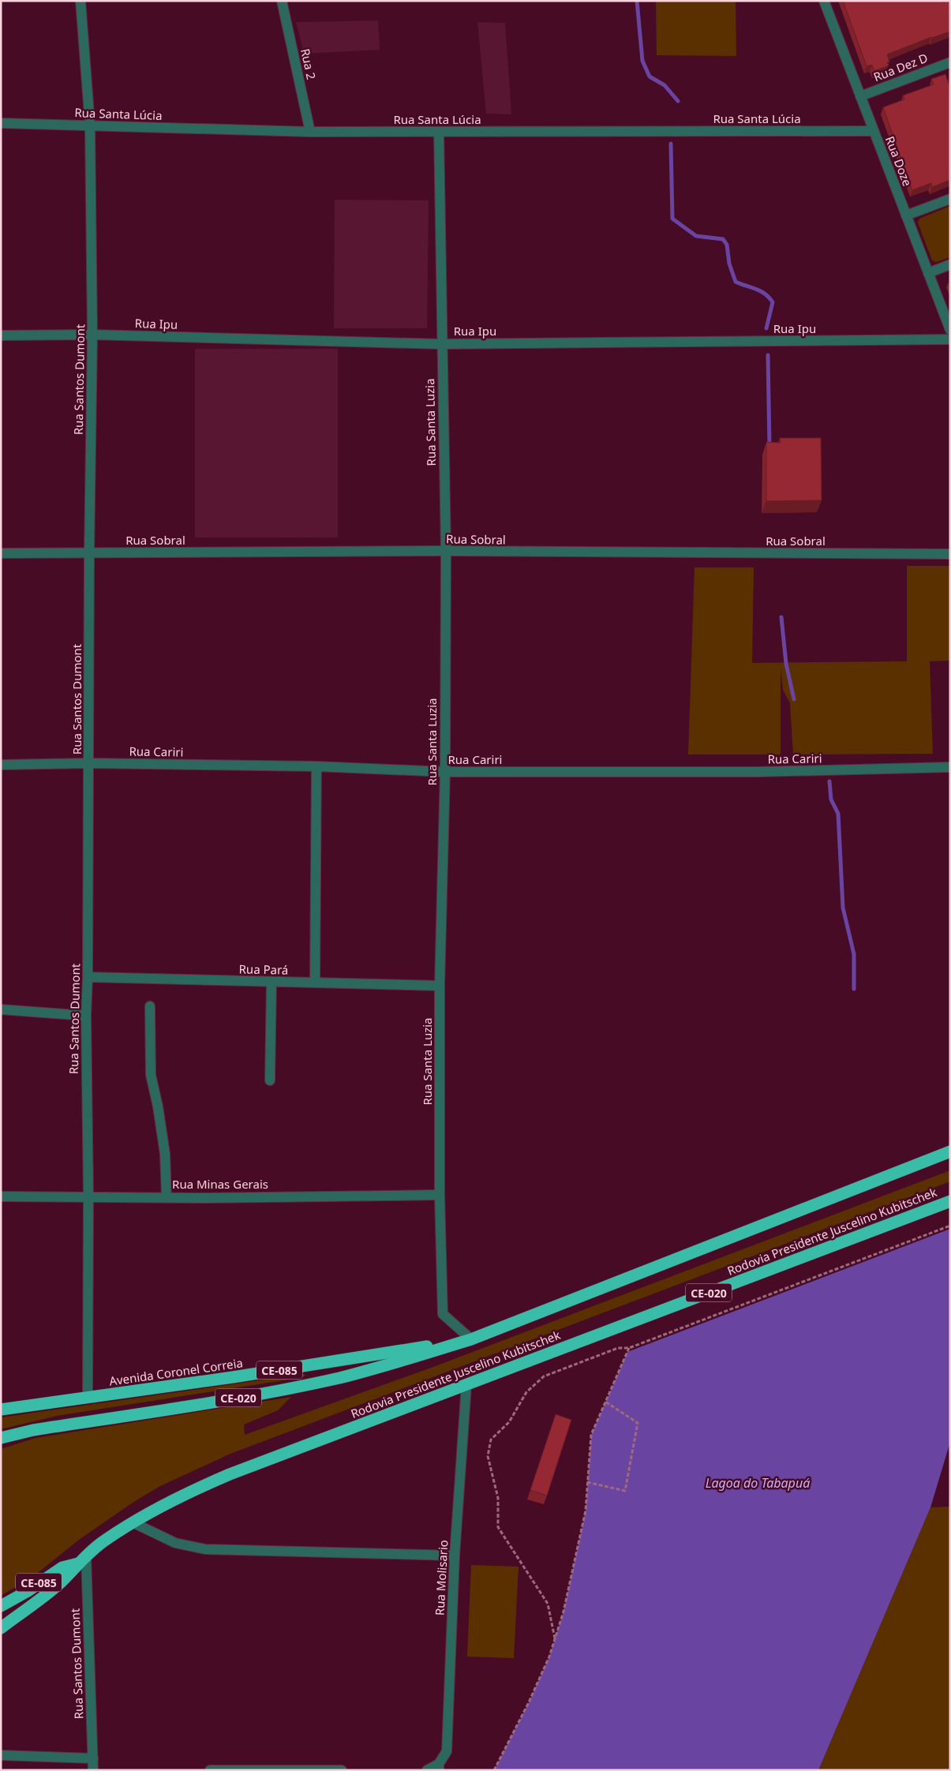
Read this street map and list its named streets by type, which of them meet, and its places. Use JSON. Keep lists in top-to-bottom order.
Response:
{
  "streets": {
    "highway": [
      "Rodovia Presidente Juscelino Kubitschek",
      "CE-020",
      "CE-085",
      "Avenida Coronel Correia"
    ],
    "street": [
      "Rua 2",
      "Rua Dez D",
      "Rua Santa Lúcia",
      "Rua Doze",
      "Rua Ipu",
      "Rua Santos Dumont",
      "Rua Santa Luzia",
      "Rua Sobral",
      "Rua Cariri",
      "Rua Pará",
      "Rua Minas Gerais",
      "Rua Molisario"
    ]
  },
  "crossings": [
    ["Rua 2", "Rua Santa Lúcia"],
    ["Rua Dez D", "Rua Doze"],
    ["Rua Santa Lúcia", "Rua Doze"],
    ["Rua Santa Lúcia", "Rua Santos Dumont"],
    ["Rua Santa Lúcia", "Rua Santa Luzia"],
    ["Rua Ipu", "Rua Santos Dumont"],
    ["Rua Ipu", "Rua Santa Luzia"],
    ["Rua Santos Dumont", "Rua Sobral"],
    ["Rua Santos Dumont", "Rua Cariri"],
    ["Rua Santos Dumont", "Rua Pará"],
    ["Rua Santos Dumont", "Rua Minas Gerais"],
    ["Rua Santos Dumont", "Rodovia Presidente Juscelino Kubitschek"],
    ["Rua Santos Dumont", "CE-085"],
    ["Rua Santos Dumont", "Avenida Coronel Correia"],
    ["Rua Santa Luzia", "Rua Sobral"],
    ["Rua Santa Luzia", "Rua Cariri"],
    ["Rua Santa Luzia", "Rua Pará"],
    ["Rua Santa Luzia", "Rua Minas Gerais"],
    ["Rua Santa Luzia", "CE-020"],
    ["Rua Santa Luzia", "Avenida Coronel Correia"],
    ["Rodovia Presidente Juscelino Kubitschek", "CE-085"],
    ["Rodovia Presidente Juscelino Kubitschek", "Rua Molisario"],
    ["CE-020", "Avenida Coronel Correia"]
  ],
  "water": ["Lagoa do Tabapuá"]
}
